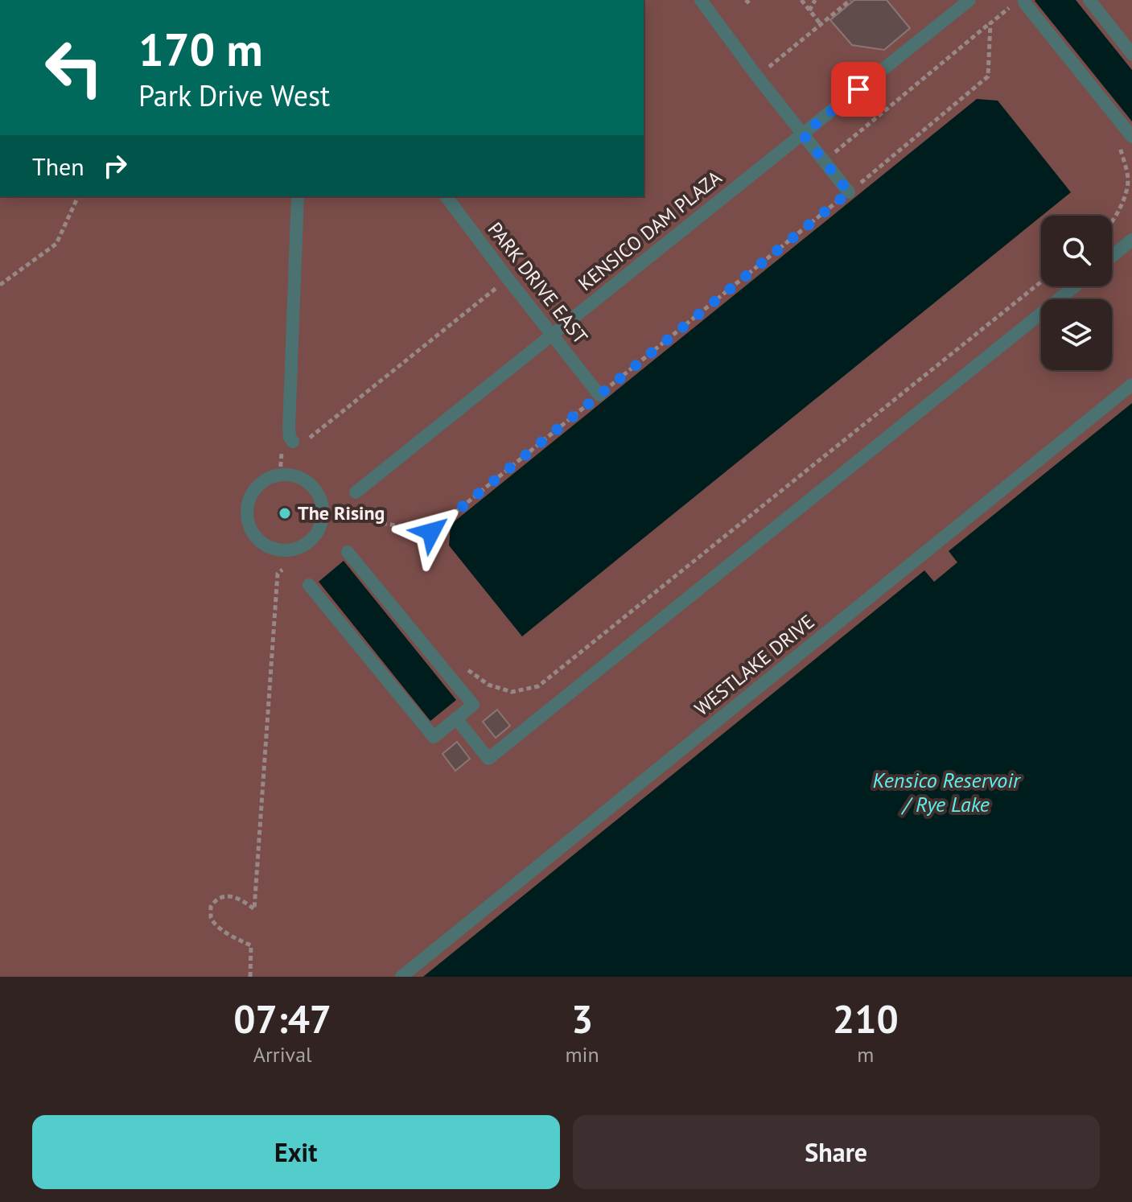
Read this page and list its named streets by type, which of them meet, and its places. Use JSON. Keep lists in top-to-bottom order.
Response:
{
  "streets": {
    "street": ["KENSICO DAM PLAZA", "PARK DRIVE EAST", "WESTLAKE DRIVE"]
  },
  "crossings": [
    ["KENSICO DAM PLAZA", "PARK DRIVE EAST"]
  ],
  "water": ["Kensico Reservoir / Rye Lake"],
  "places": ["The Rising"],
  "page": {
    "turn": ["170 m", "Park Drive West"],
    "then": "Then",
    "eta": [
      "07:47",
      "Arrival",
      "3",
      "min",
      "210",
      "m"
    ],
    "buttons": ["Exit", "Share"]
  }
}
